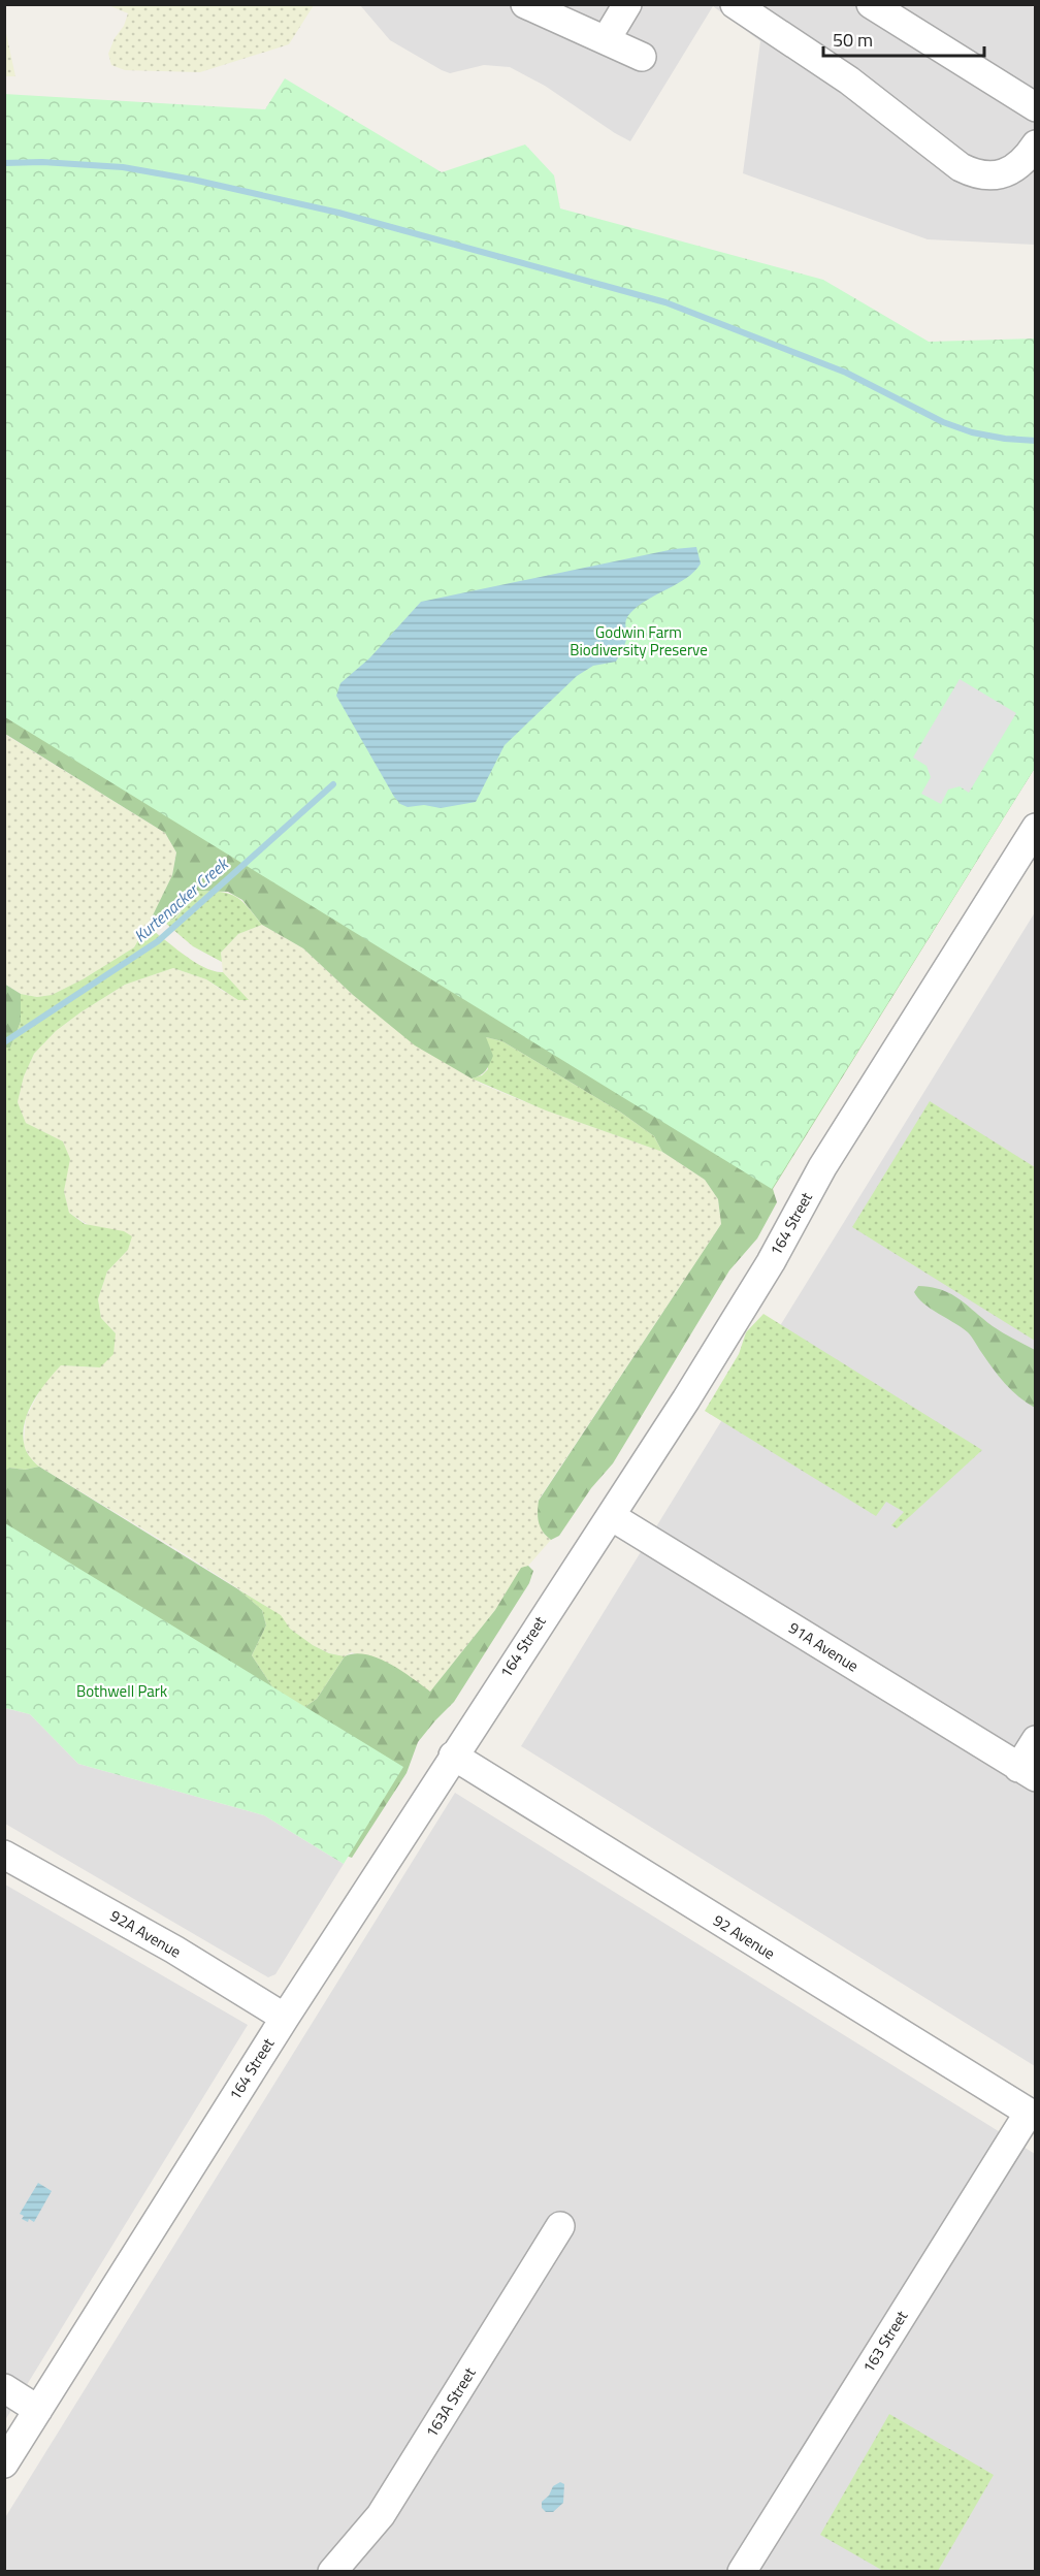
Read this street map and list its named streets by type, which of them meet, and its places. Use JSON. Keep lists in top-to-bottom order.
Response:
{
  "streets": {
    "street": [
      "164 Street",
      "91A Avenue",
      "92A Avenue",
      "92 Avenue",
      "163 Street",
      "163A Street"
    ]
  },
  "crossings": [
    ["164 Street", "91A Avenue"],
    ["164 Street", "92A Avenue"],
    ["164 Street", "92 Avenue"],
    ["92 Avenue", "163 Street"]
  ],
  "water": ["Kurtenacker Creek"],
  "parks": ["Godwin Farm Biodiversity Preserve", "Bothwell Park"],
  "scale_bar": "50 m"
}
